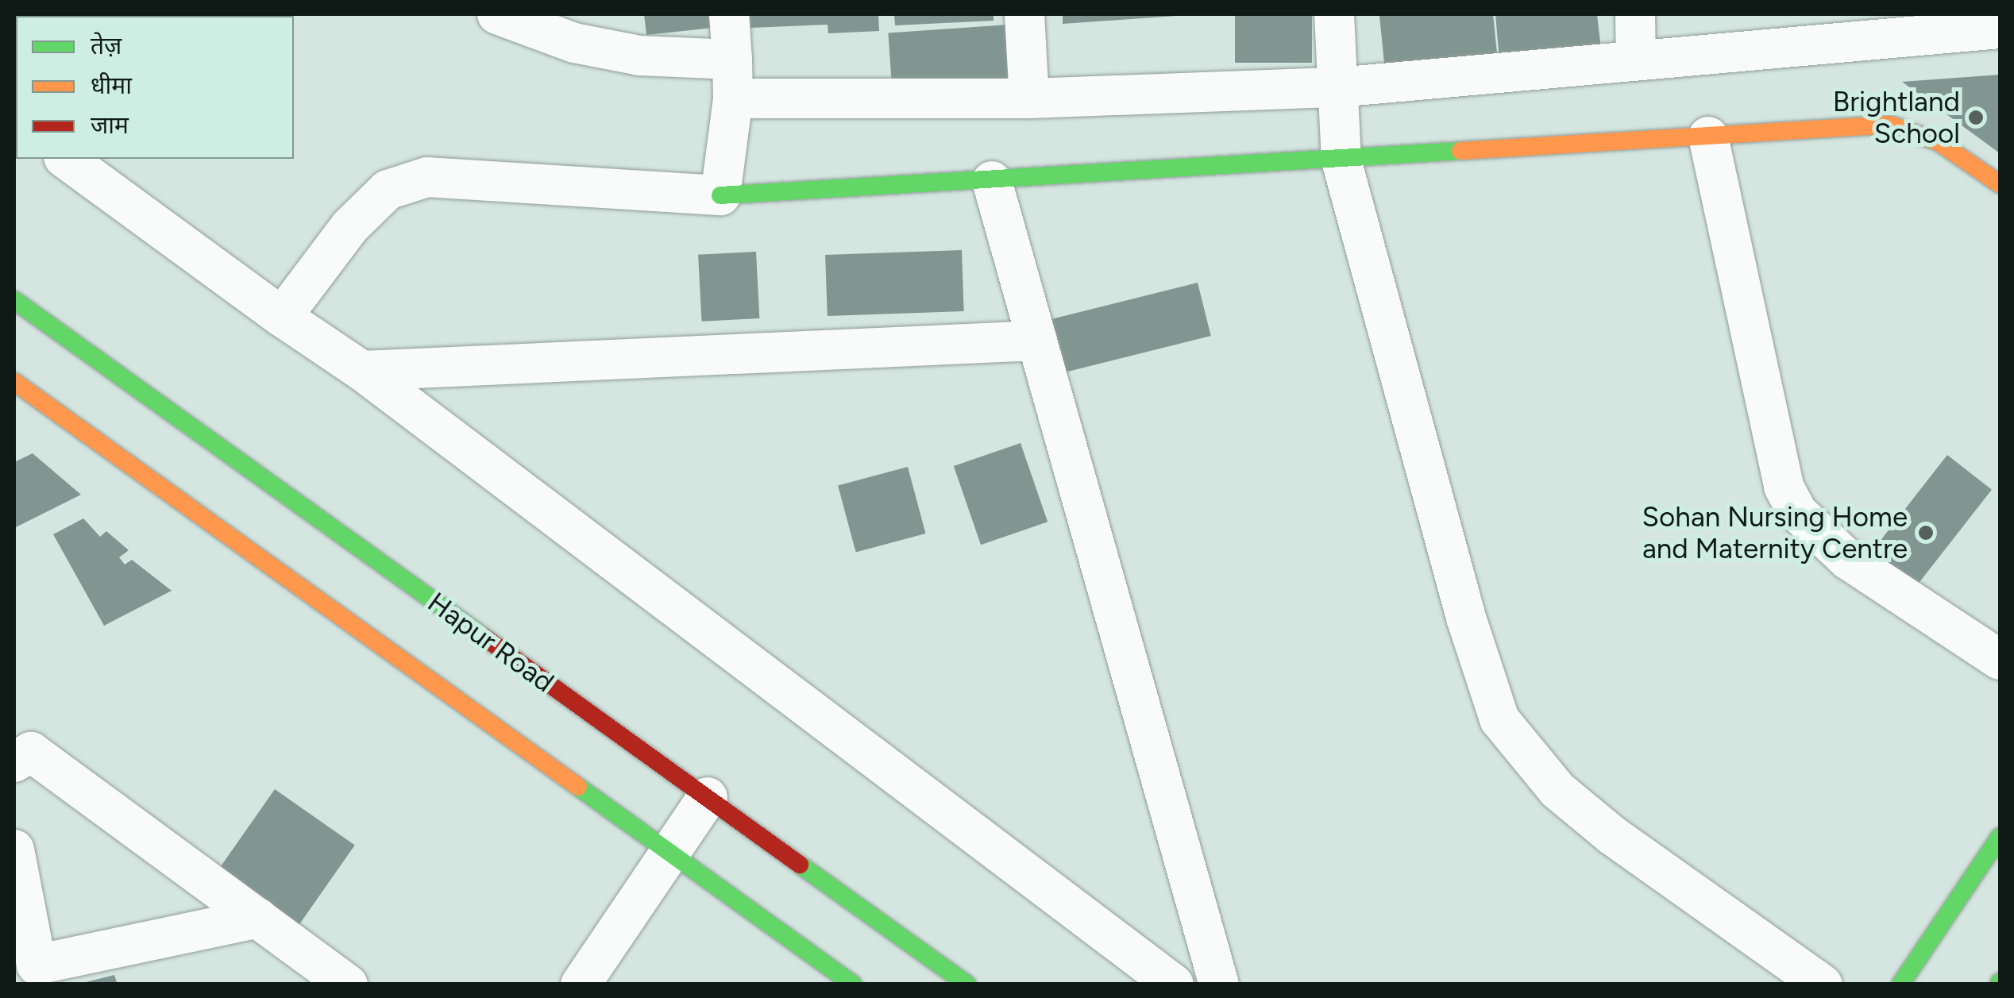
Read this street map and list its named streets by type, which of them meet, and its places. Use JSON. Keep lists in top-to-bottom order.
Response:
{
  "streets": {
    "main road": ["Hapur Road"]
  },
  "places": ["Brightland School", "Sohan Nursing Home and Maternity Centre"],
  "legend": ["तेज़", "धीमा", "जाम"]
}
